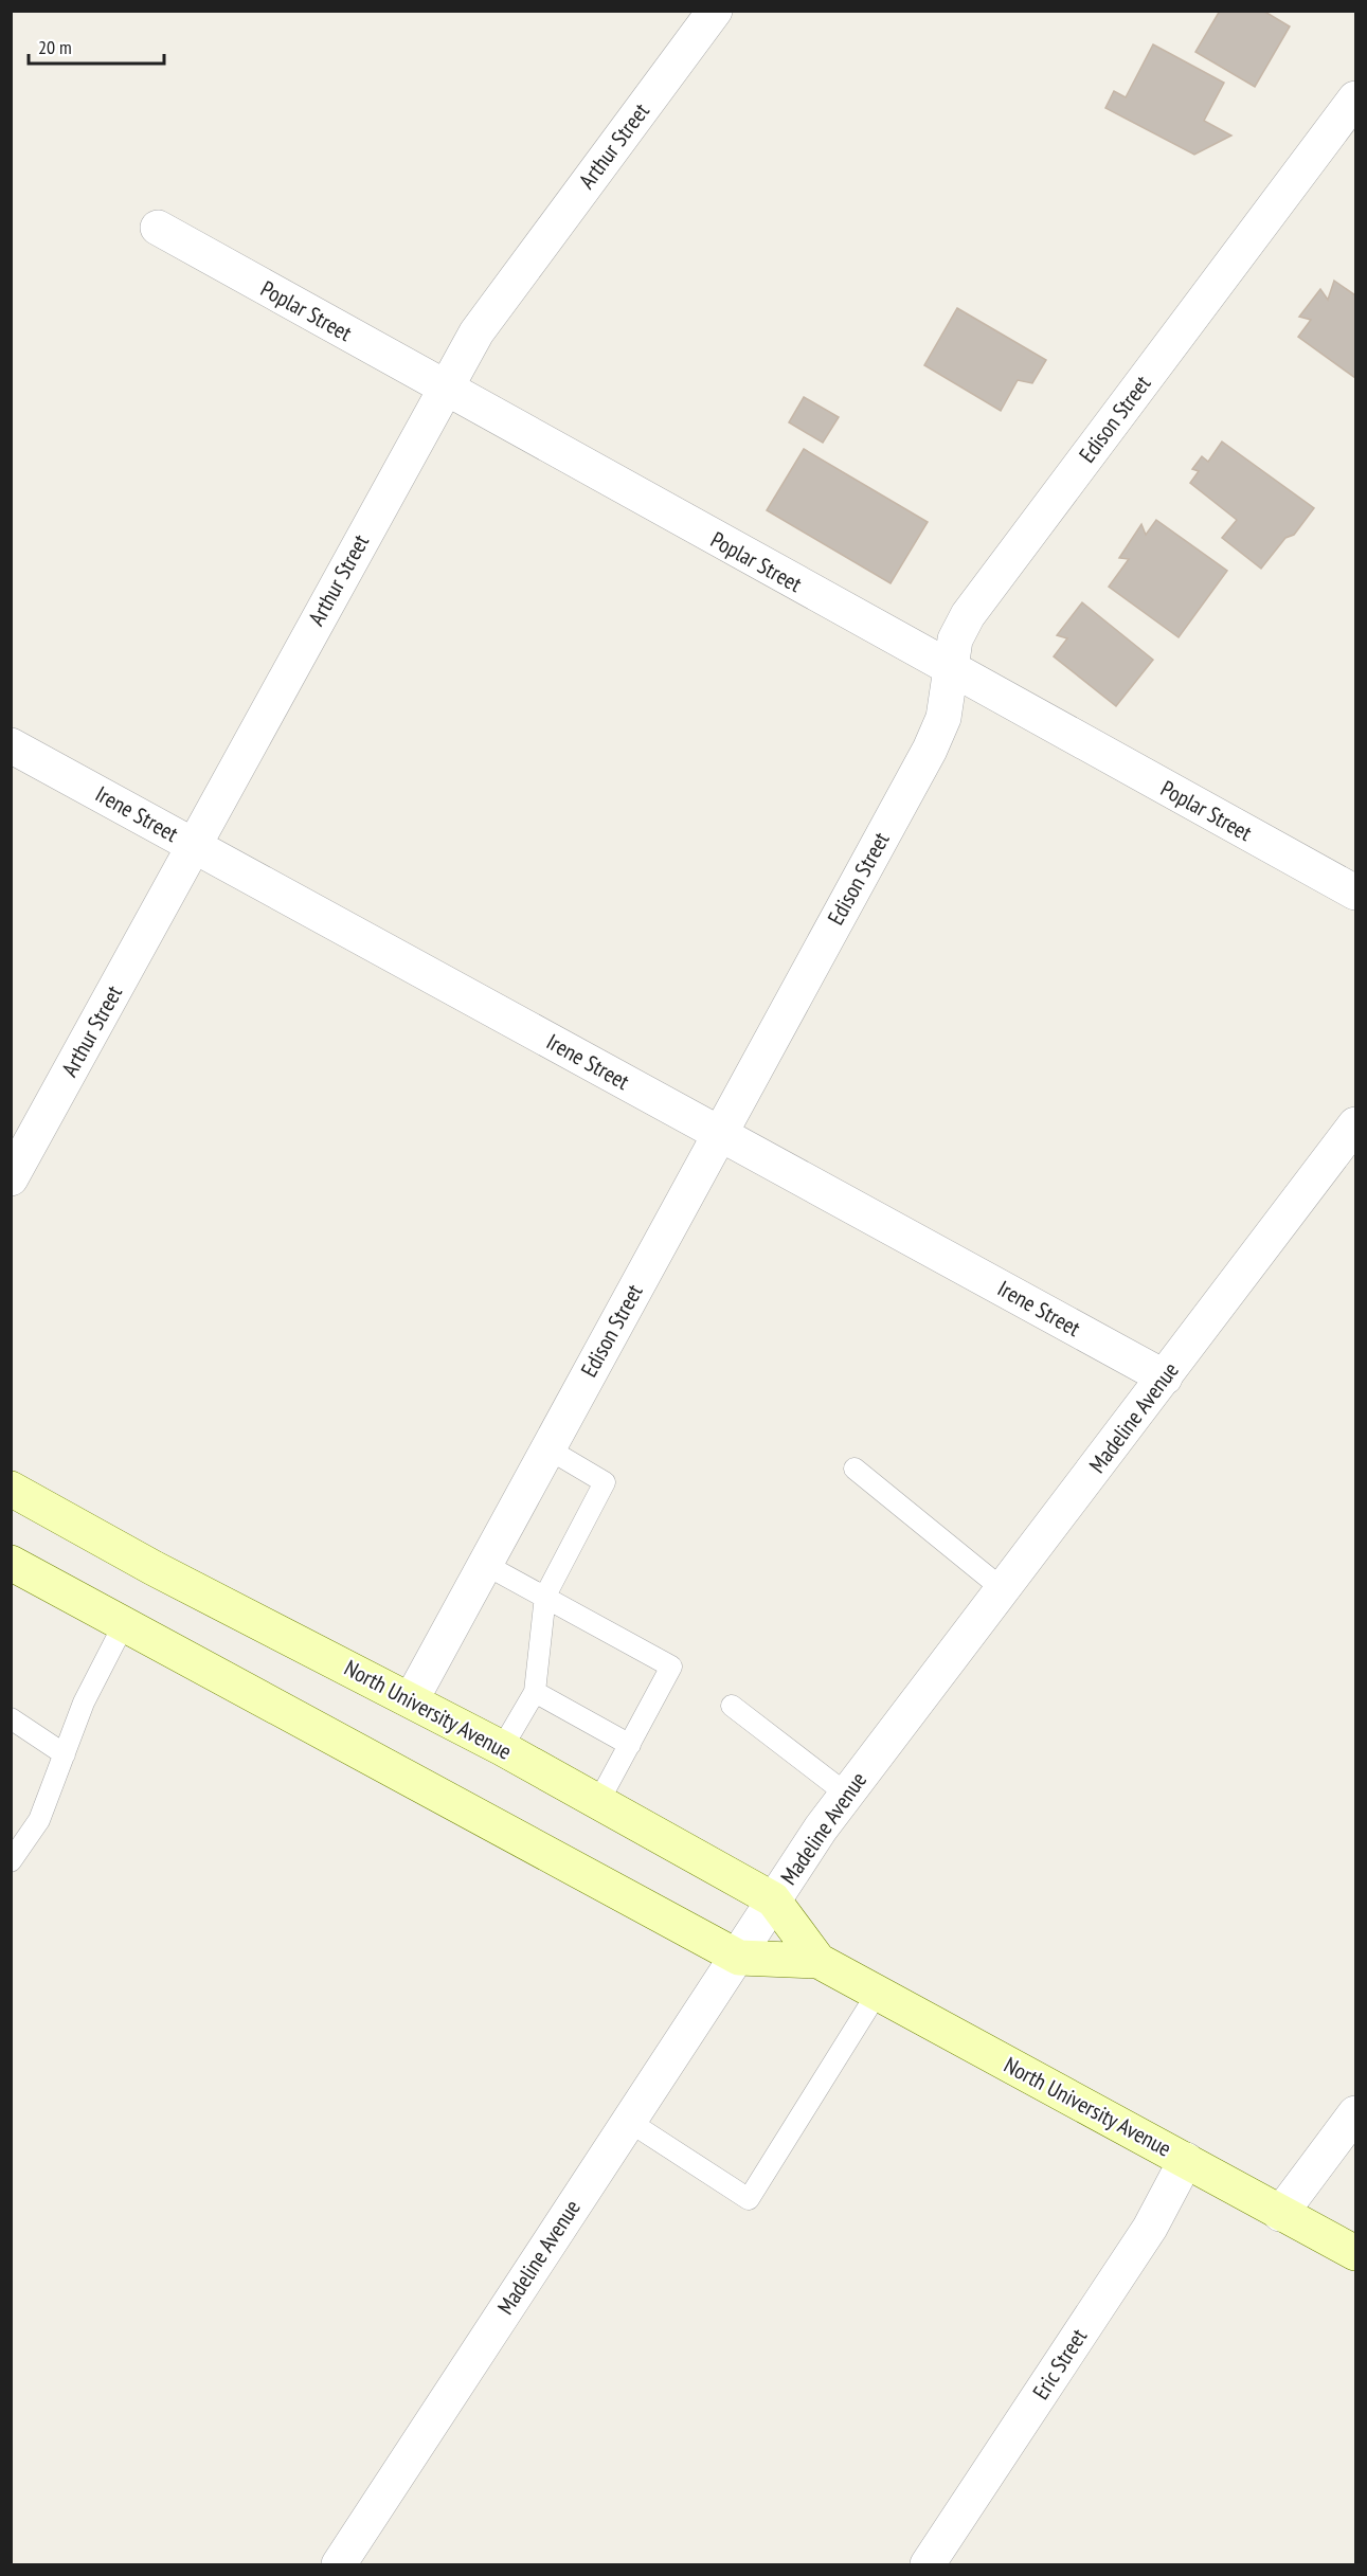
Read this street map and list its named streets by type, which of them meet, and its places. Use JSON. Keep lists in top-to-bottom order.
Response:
{
  "streets": {
    "main road": ["North University Avenue"],
    "street": [
      "Arthur Street",
      "Poplar Street",
      "Edison Street",
      "Irene Street",
      "Madeline Avenue",
      "Eric Street"
    ]
  },
  "crossings": [
    ["Arthur Street", "Poplar Street"],
    ["Arthur Street", "Irene Street"],
    ["Poplar Street", "Edison Street"],
    ["Edison Street", "Irene Street"],
    ["Edison Street", "North University Avenue"],
    ["Irene Street", "Madeline Avenue"],
    ["Madeline Avenue", "North University Avenue"],
    ["North University Avenue", "Eric Street"]
  ],
  "scale_bar": "20 m"
}
